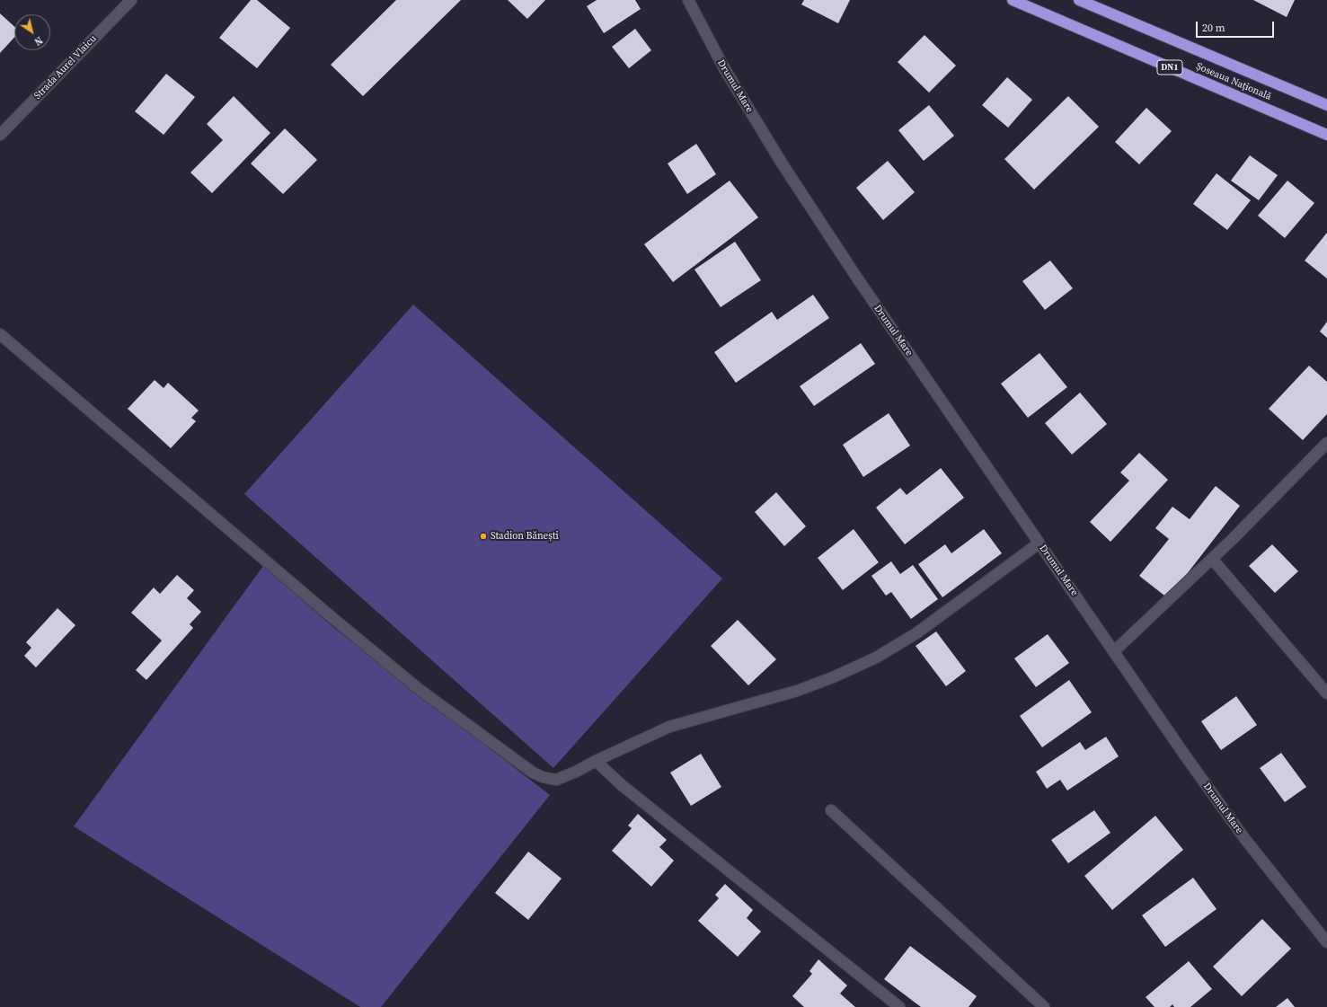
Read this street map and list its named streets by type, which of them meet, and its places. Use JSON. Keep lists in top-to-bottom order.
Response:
{
  "streets": {
    "highway": ["DN1", "Șoseaua Națională"],
    "street": ["Strada Aurel Vlaicu", "Drumul Mare"]
  },
  "places": ["Stadion Bănești"],
  "scale_bar": "20 m",
  "north": "bottom right"
}
